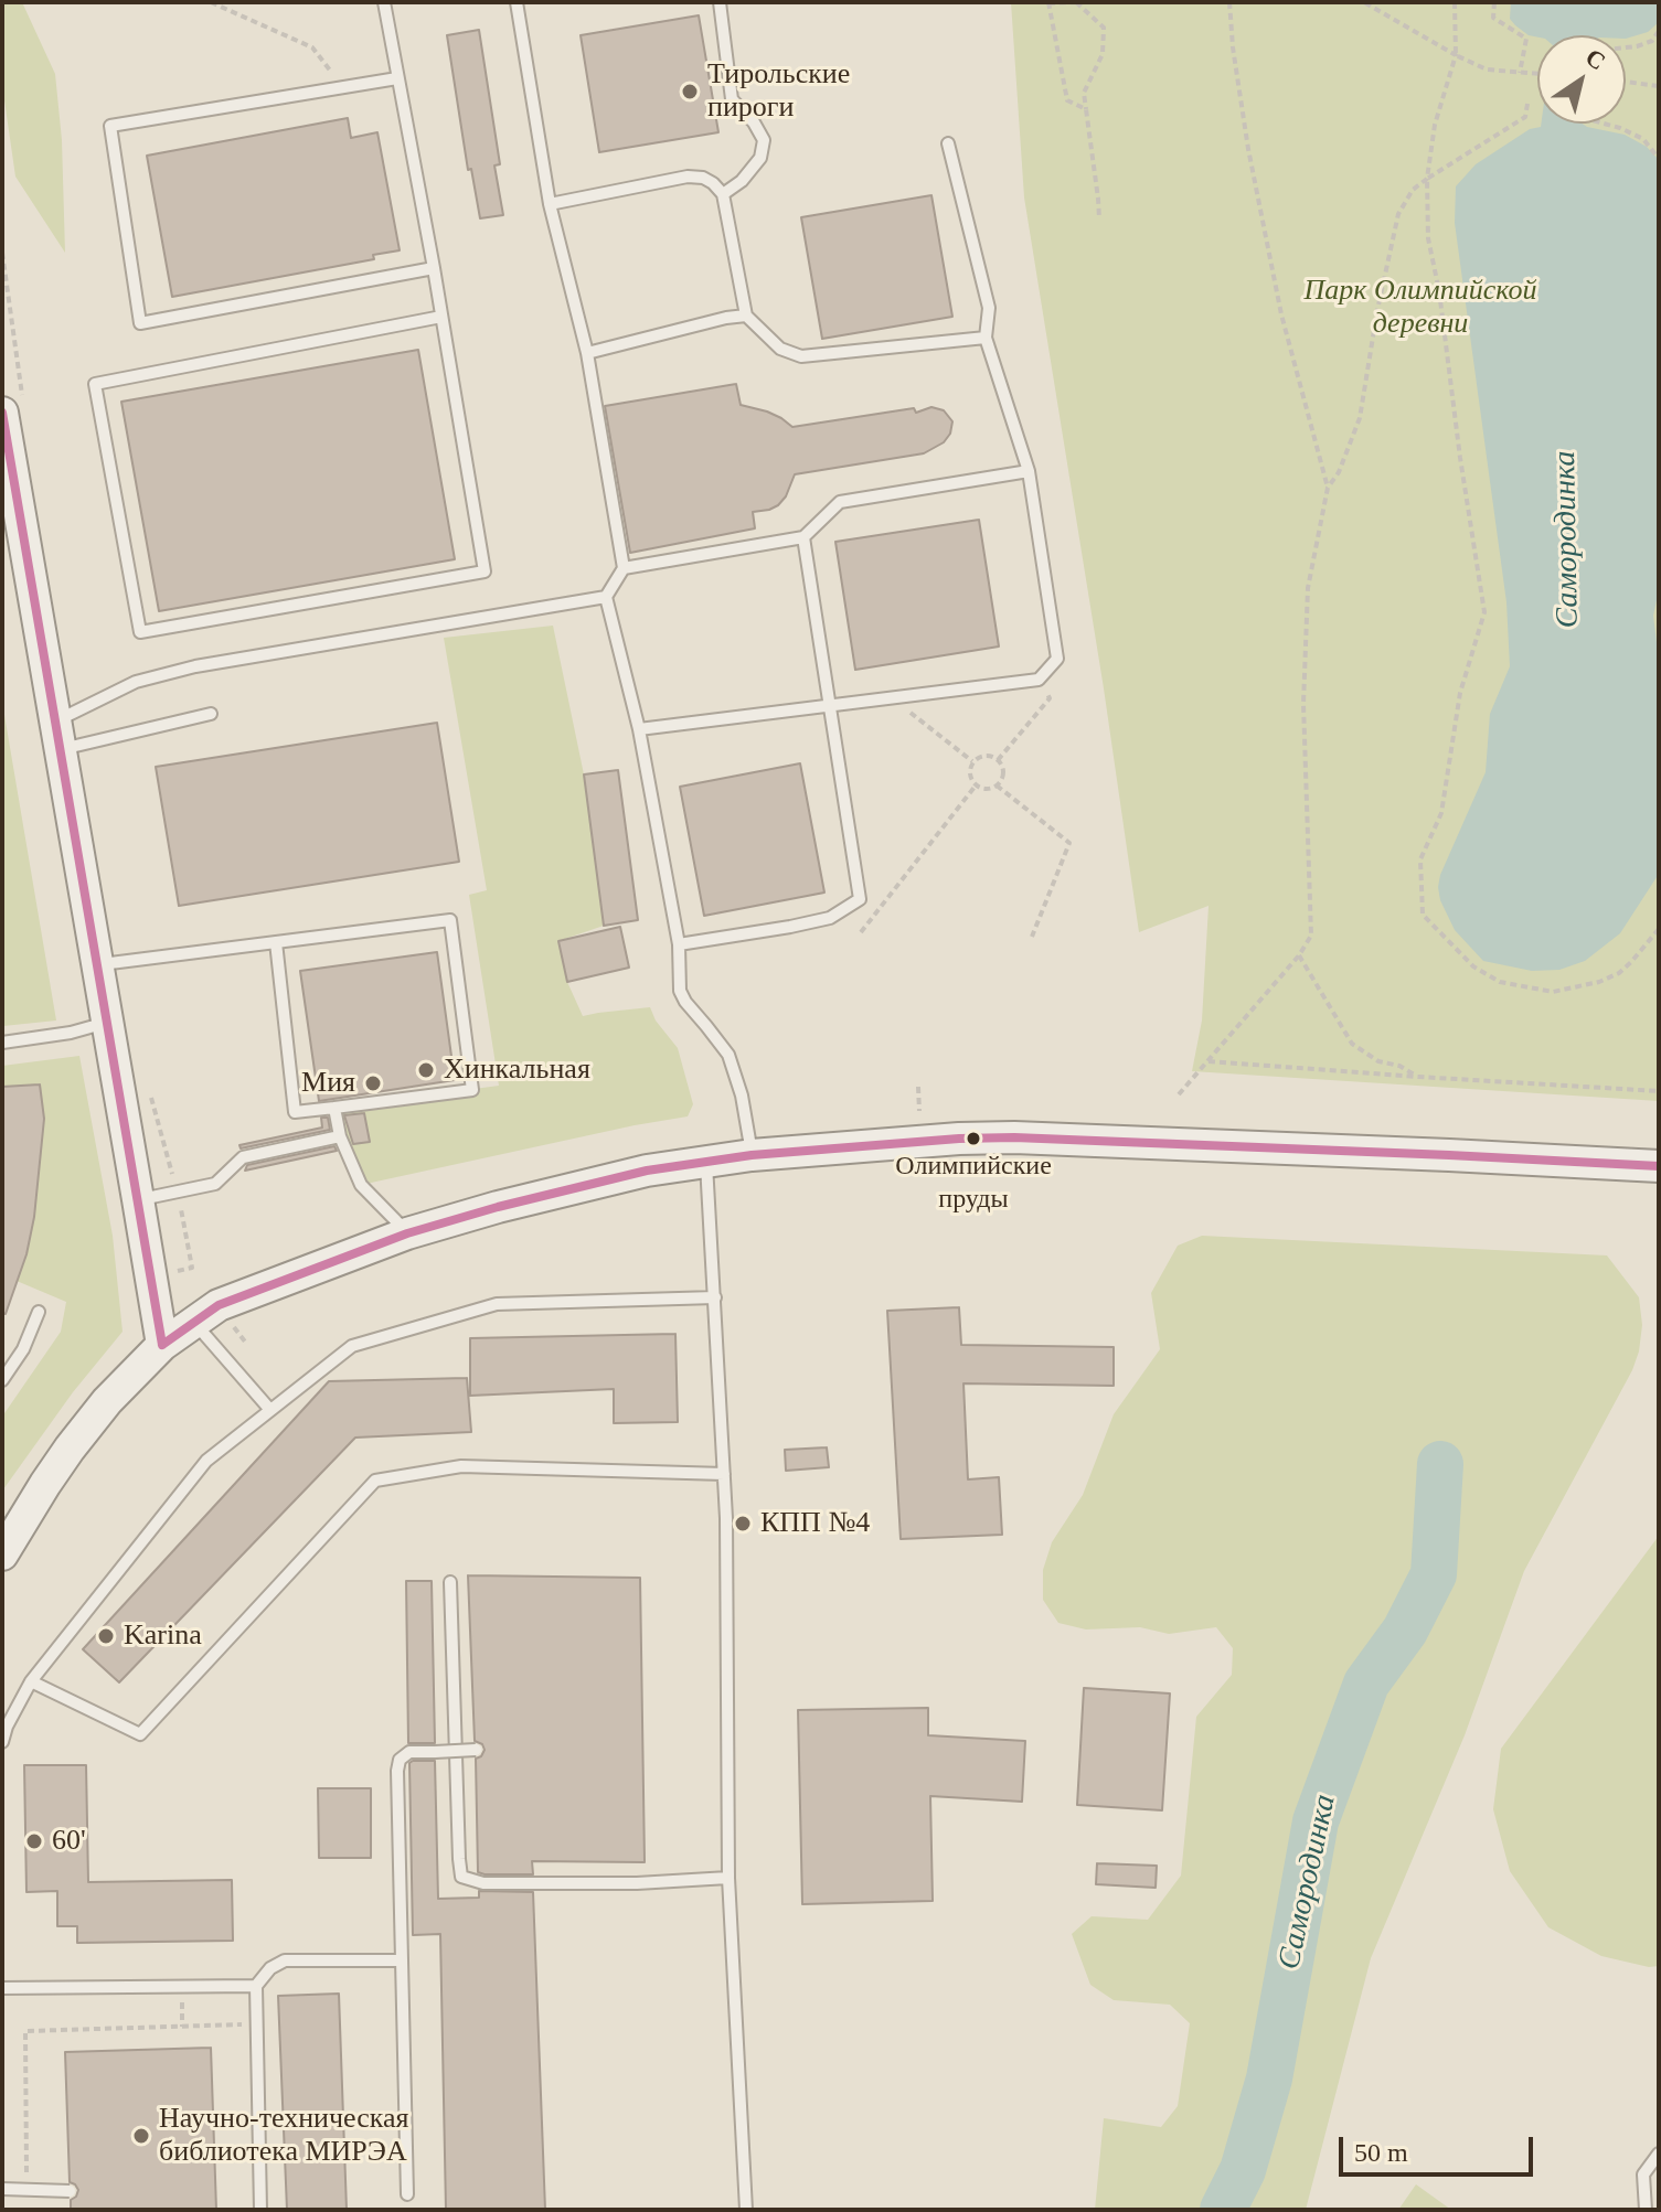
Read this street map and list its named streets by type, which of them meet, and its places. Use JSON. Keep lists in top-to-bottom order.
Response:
{
  "water": ["Самородинка"],
  "parks": ["Парк Олимпийской деревни"],
  "places": [
    "Тирольские пироги",
    "Хинкальная",
    "Мия",
    "Олимпийские пруды",
    "КПП №4",
    "Karina",
    "60'",
    "Научно-техническая библиотека МИРЭА"
  ],
  "scale_bar": "50 m",
  "north": "top right"
}
